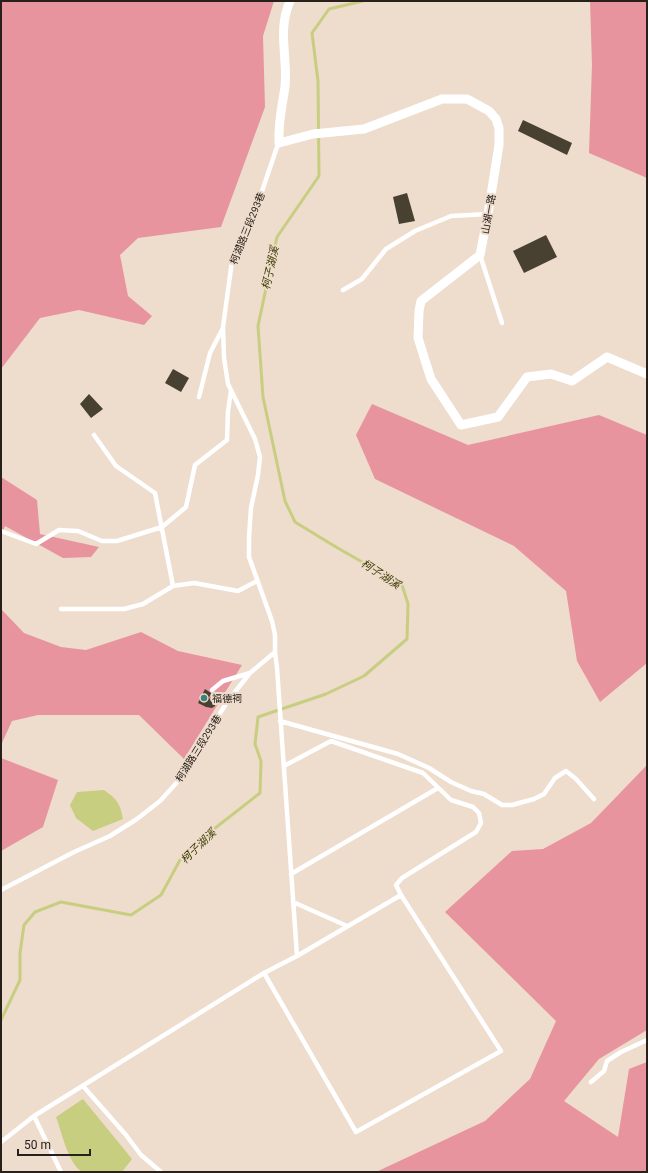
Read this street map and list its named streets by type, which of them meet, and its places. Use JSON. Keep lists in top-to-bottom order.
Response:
{
  "streets": {
    "street": ["山湖一路"],
    "lane": ["柯湖路三段293巷"]
  },
  "crossings": [
    ["山湖一路", "柯湖路三段293巷"]
  ],
  "water": ["柯子湖溪"],
  "places": ["福德祠"],
  "scale_bar": "50 m"
}
